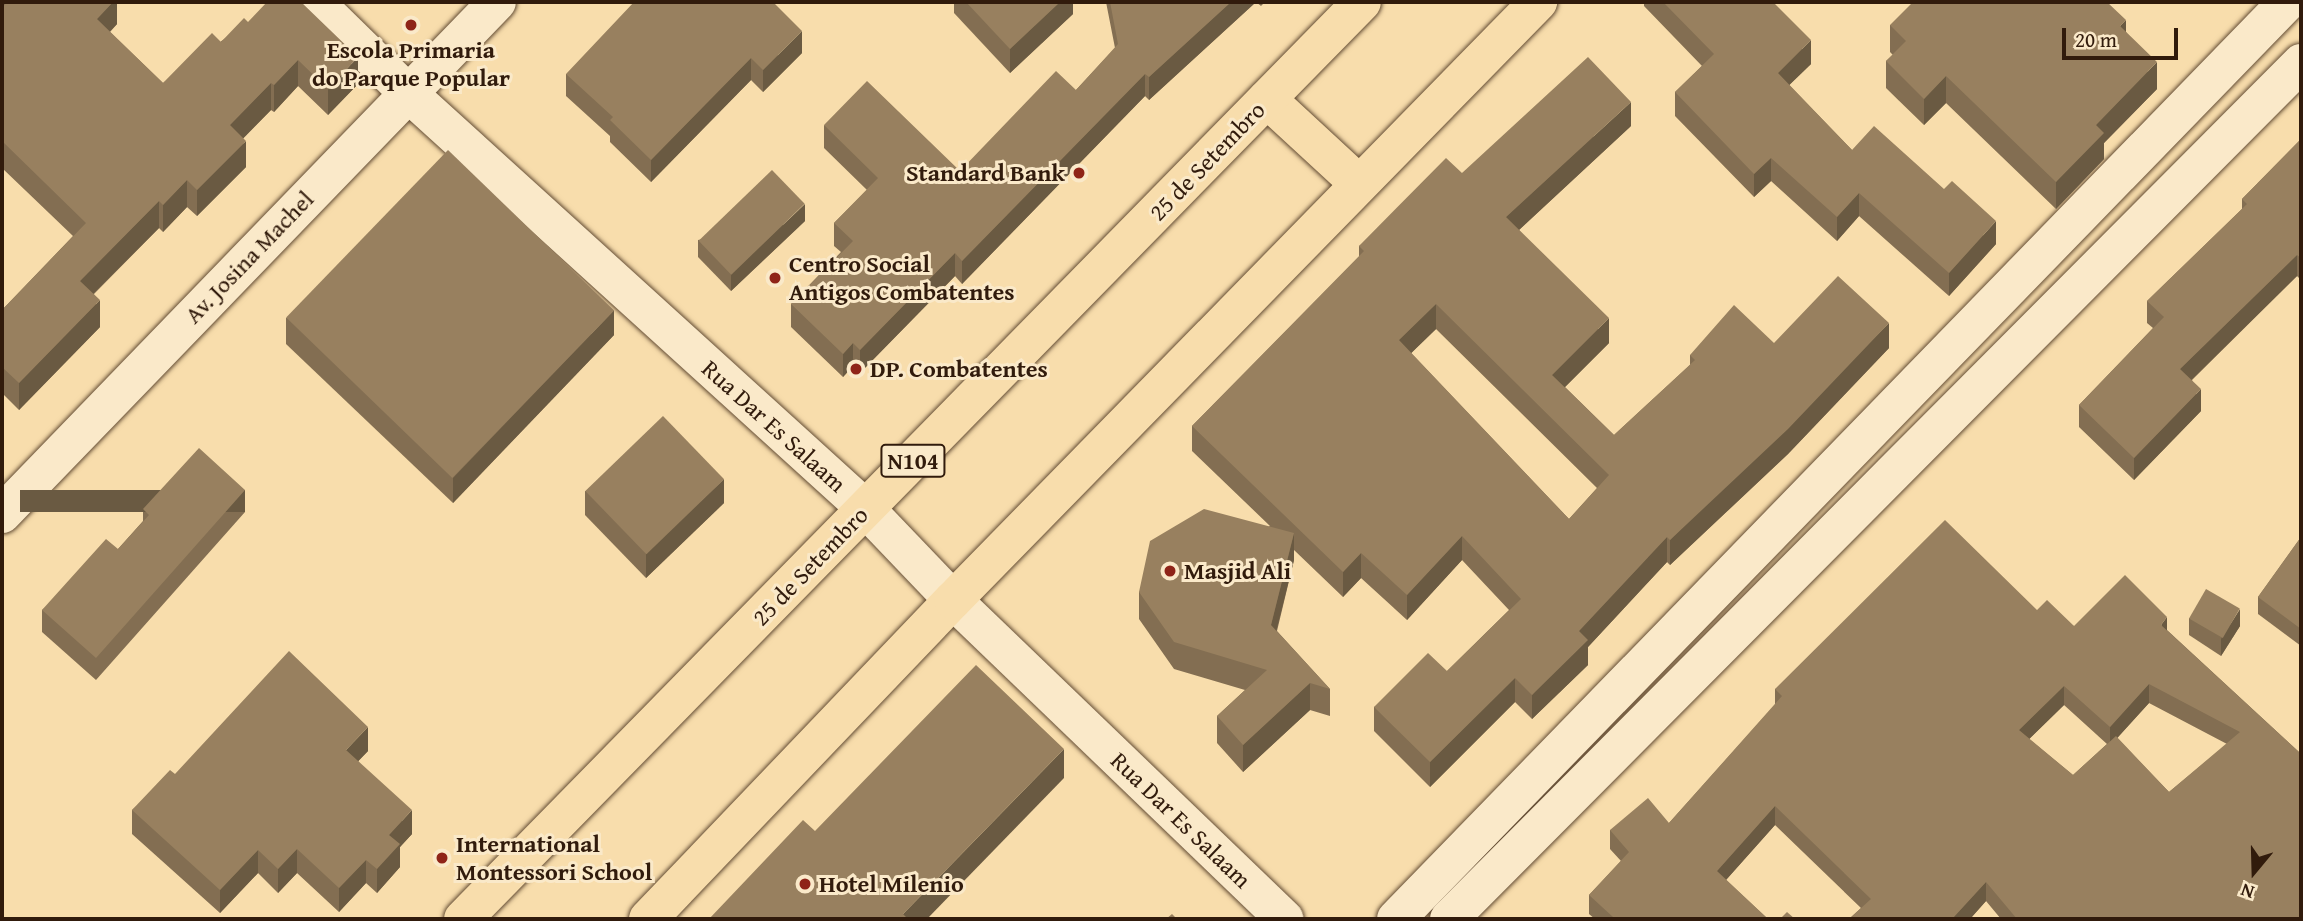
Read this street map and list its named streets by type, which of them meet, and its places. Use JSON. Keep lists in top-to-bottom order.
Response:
{
  "streets": {
    "main road": ["25 de Setembro", "N104"],
    "street": ["Av. Josina Machel", "Rua Dar Es Salaam"]
  },
  "crossings": [
    ["25 de Setembro", "Rua Dar Es Salaam"],
    ["Av. Josina Machel", "Rua Dar Es Salaam"]
  ],
  "places": [
    "Escola Primaria do Parque Popular",
    "Standard Bank",
    "Centro Social Antigos Combatentes",
    "DP. Combatentes",
    "Masjid Ali",
    "International Montessori School",
    "Hotel Milenio"
  ],
  "scale_bar": "20 m",
  "north": "bottom"
}
